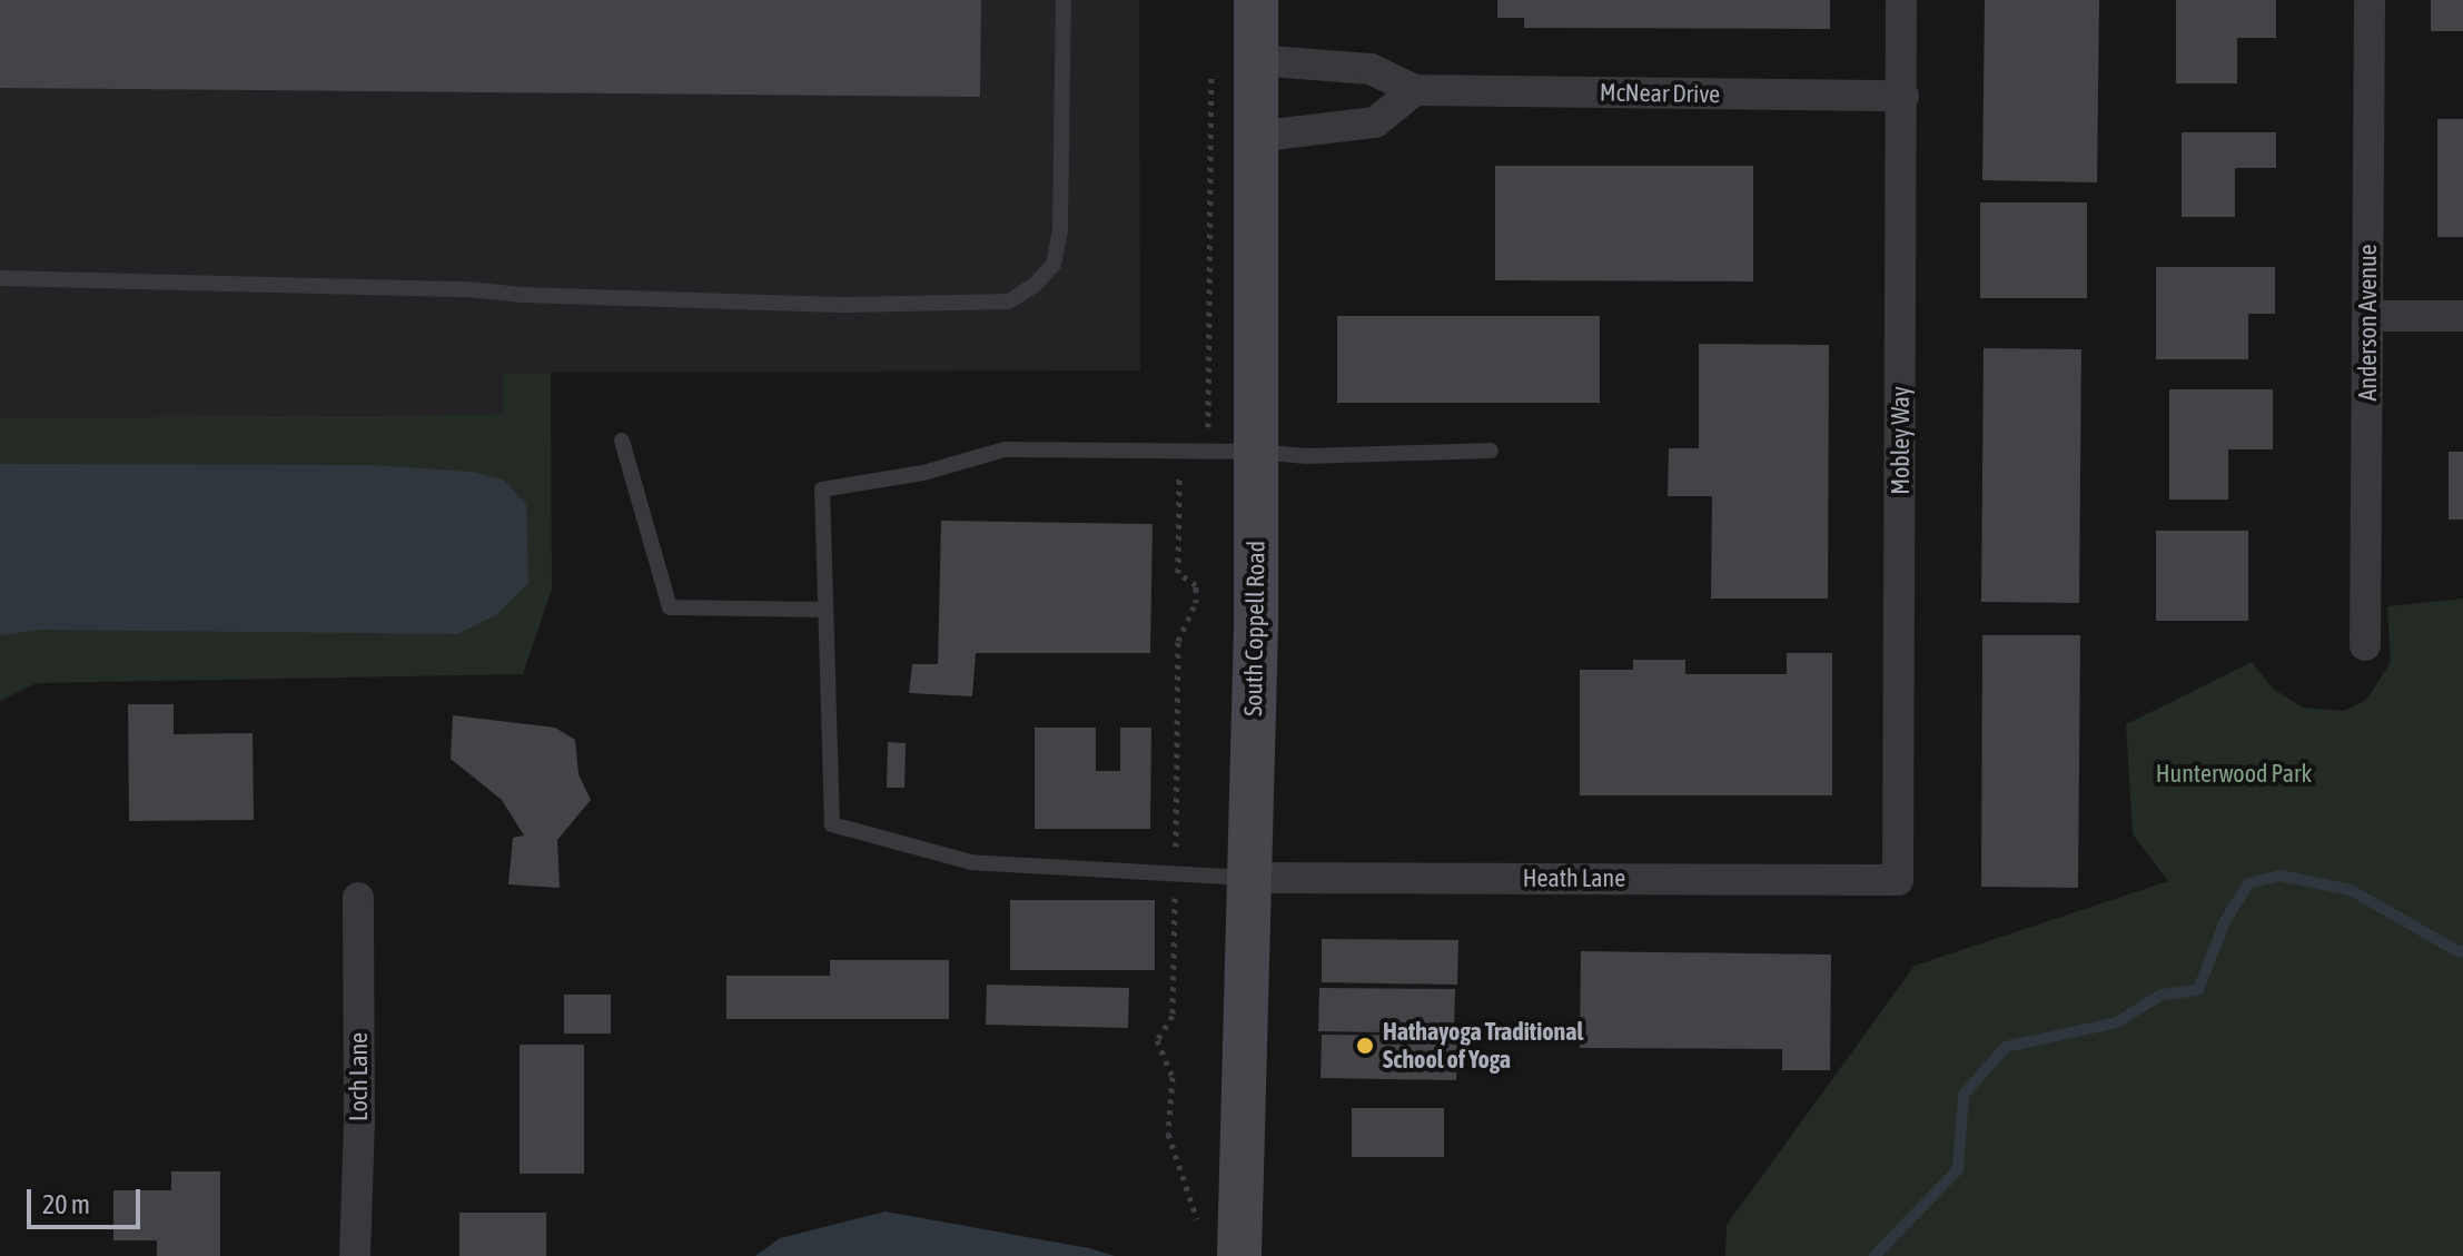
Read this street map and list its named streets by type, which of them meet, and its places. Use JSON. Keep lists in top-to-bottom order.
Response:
{
  "streets": {
    "street": [
      "McNear Drive",
      "Anderson Avenue",
      "Mobley Way",
      "South Coppell Road",
      "Heath Lane",
      "Loch Lane"
    ]
  },
  "crossings": [
    ["McNear Drive", "Mobley Way"],
    ["McNear Drive", "South Coppell Road"],
    ["Mobley Way", "Heath Lane"],
    ["South Coppell Road", "Heath Lane"]
  ],
  "parks": ["Hunterwood Park"],
  "places": ["Hathayoga Traditional School of Yoga"],
  "scale_bar": "20 m"
}
